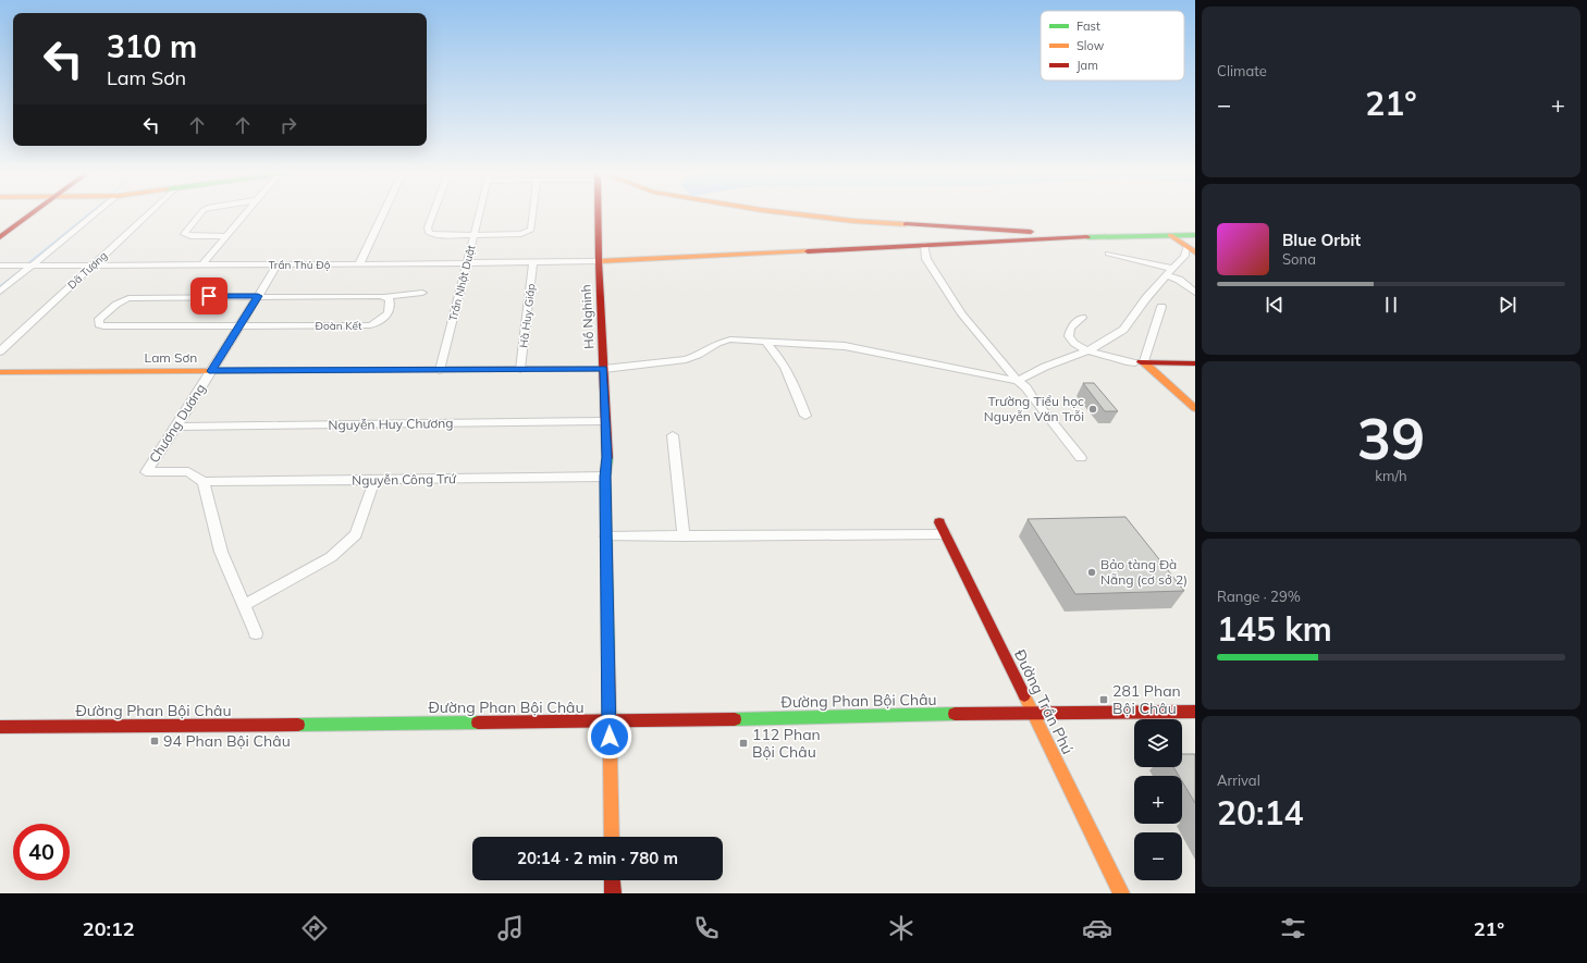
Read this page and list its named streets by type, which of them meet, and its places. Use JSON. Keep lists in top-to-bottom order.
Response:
{
  "streets": {
    "street": [
      "Trần Thủ Độ",
      "Dã Tượng",
      "Trần Nhật Duật",
      "Hà Huy Giáp",
      "Hồ Nghinh",
      "Đoàn Kết",
      "Lam Sơn",
      "Chương Dương",
      "Nguyễn Huy Chương",
      "Nguyễn Công Trứ",
      "Đường Phan Bội Châu",
      "Đường Trần Phú"
    ]
  },
  "crossings": [
    ["Trần Thủ Độ", "Dã Tượng"],
    ["Trần Thủ Độ", "Trần Nhật Duật"],
    ["Trần Thủ Độ", "Hà Huy Giáp"],
    ["Trần Thủ Độ", "Hồ Nghinh"],
    ["Trần Thủ Độ", "Chương Dương"],
    ["Trần Nhật Duật", "Lam Sơn"],
    ["Hà Huy Giáp", "Lam Sơn"],
    ["Hồ Nghinh", "Lam Sơn"],
    ["Hồ Nghinh", "Nguyễn Huy Chương"],
    ["Hồ Nghinh", "Nguyễn Công Trứ"],
    ["Hồ Nghinh", "Đường Phan Bội Châu"],
    ["Đoàn Kết", "Chương Dương"],
    ["Lam Sơn", "Chương Dương"],
    ["Chương Dương", "Nguyễn Huy Chương"],
    ["Chương Dương", "Nguyễn Công Trứ"],
    ["Đường Phan Bội Châu", "Đường Trần Phú"]
  ],
  "places": {
    "other": ["Trường Tiểu học Nguyễn Văn Trỗi", "Bảo tàng Đà Nẵng (cơ sở 2)"],
    "transit": ["281 Phan Bội Châu", "94 Phan Bội Châu", "112 Phan Bội Châu"]
  },
  "legend": ["Fast", "Slow", "Jam"],
  "page": {
    "tile": [
      "Climate",
      ["39", "km/h"],
      ["Range · 29%", "145 km"],
      ["Arrival", "20:14"]
    ],
    "turn": ["310 m", "Lam Sơn"],
    "heat": ["−", "21°", "+"],
    "song": ["Blue Orbit", "Sona"],
    "map_buttons": ["+", "−"],
    "limit": "40",
    "trip": "20:14 · 2 min · 780 m",
    "tabs": ["20:12", "21°"]
  }
}
